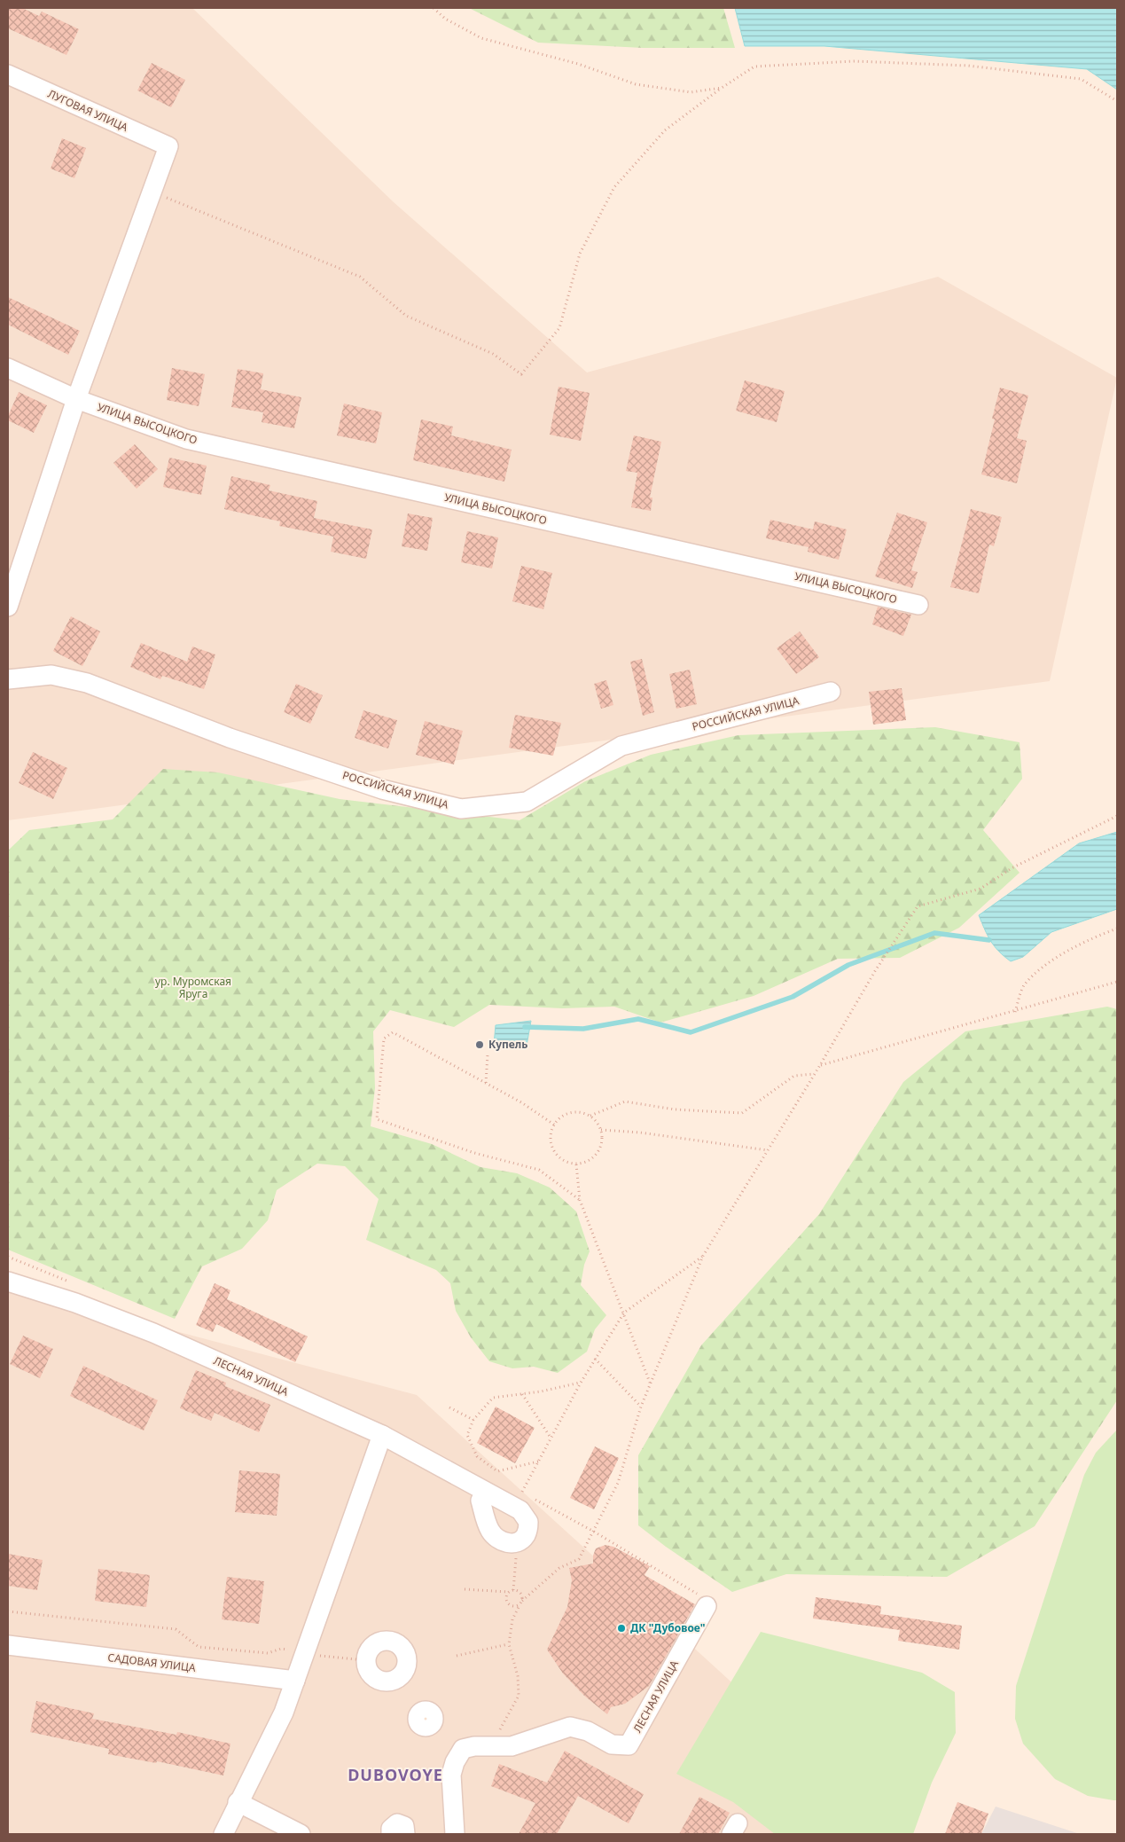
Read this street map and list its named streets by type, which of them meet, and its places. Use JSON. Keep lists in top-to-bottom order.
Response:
{
  "streets": {
    "street": [
      "ЛУГОВАЯ УЛИЦА",
      "УЛИЦА ВЫСОЦКОГО",
      "РОССИЙСКАЯ УЛИЦА",
      "ЛЕСНАЯ УЛИЦА",
      "САДОВАЯ УЛИЦА"
    ]
  },
  "districts": ["DUBOVOYE"],
  "parks": ["ур. Муромская Яруга"],
  "places": ["Купель", "ДК \"Дубовое\""]
}
